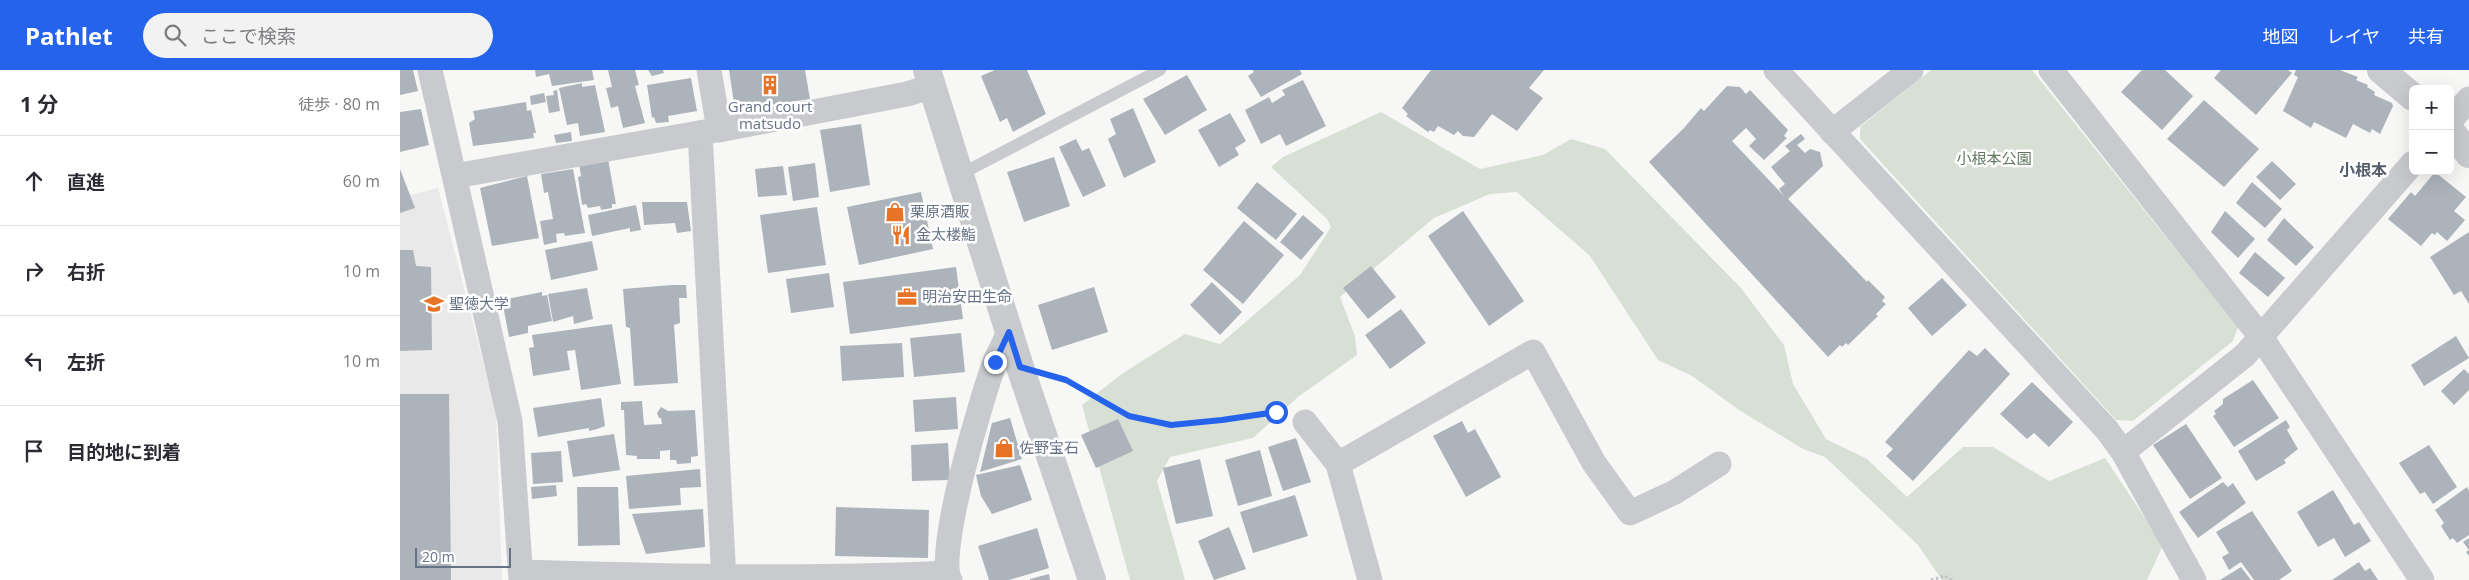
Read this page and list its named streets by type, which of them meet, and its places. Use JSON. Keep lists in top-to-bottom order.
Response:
{
  "districts": ["小根本"],
  "parks": ["小根本公園"],
  "places": {
    "building": ["Grand court matsudo"],
    "shop": ["栗原酒販", "佐野宝石"],
    "restaurant": ["金太楼鮨"],
    "office": ["明治安田生命"],
    "school or university": ["聖徳大学"]
  },
  "scale_bar": "20 m",
  "page": {
    "header": "Pathlet",
    "search": "ここで検索",
    "nav": ["地図", "レイヤ", "共有"],
    "heading": ["1 分", "徒歩 · 80 m"],
    "map_buttons": ["+", "−"],
    "list": [
      ["直進", "60 m"],
      ["右折", "10 m"],
      ["左折", "10 m"],
      "目的地に到着"
    ],
    "scale": "20 m"
  }
}
